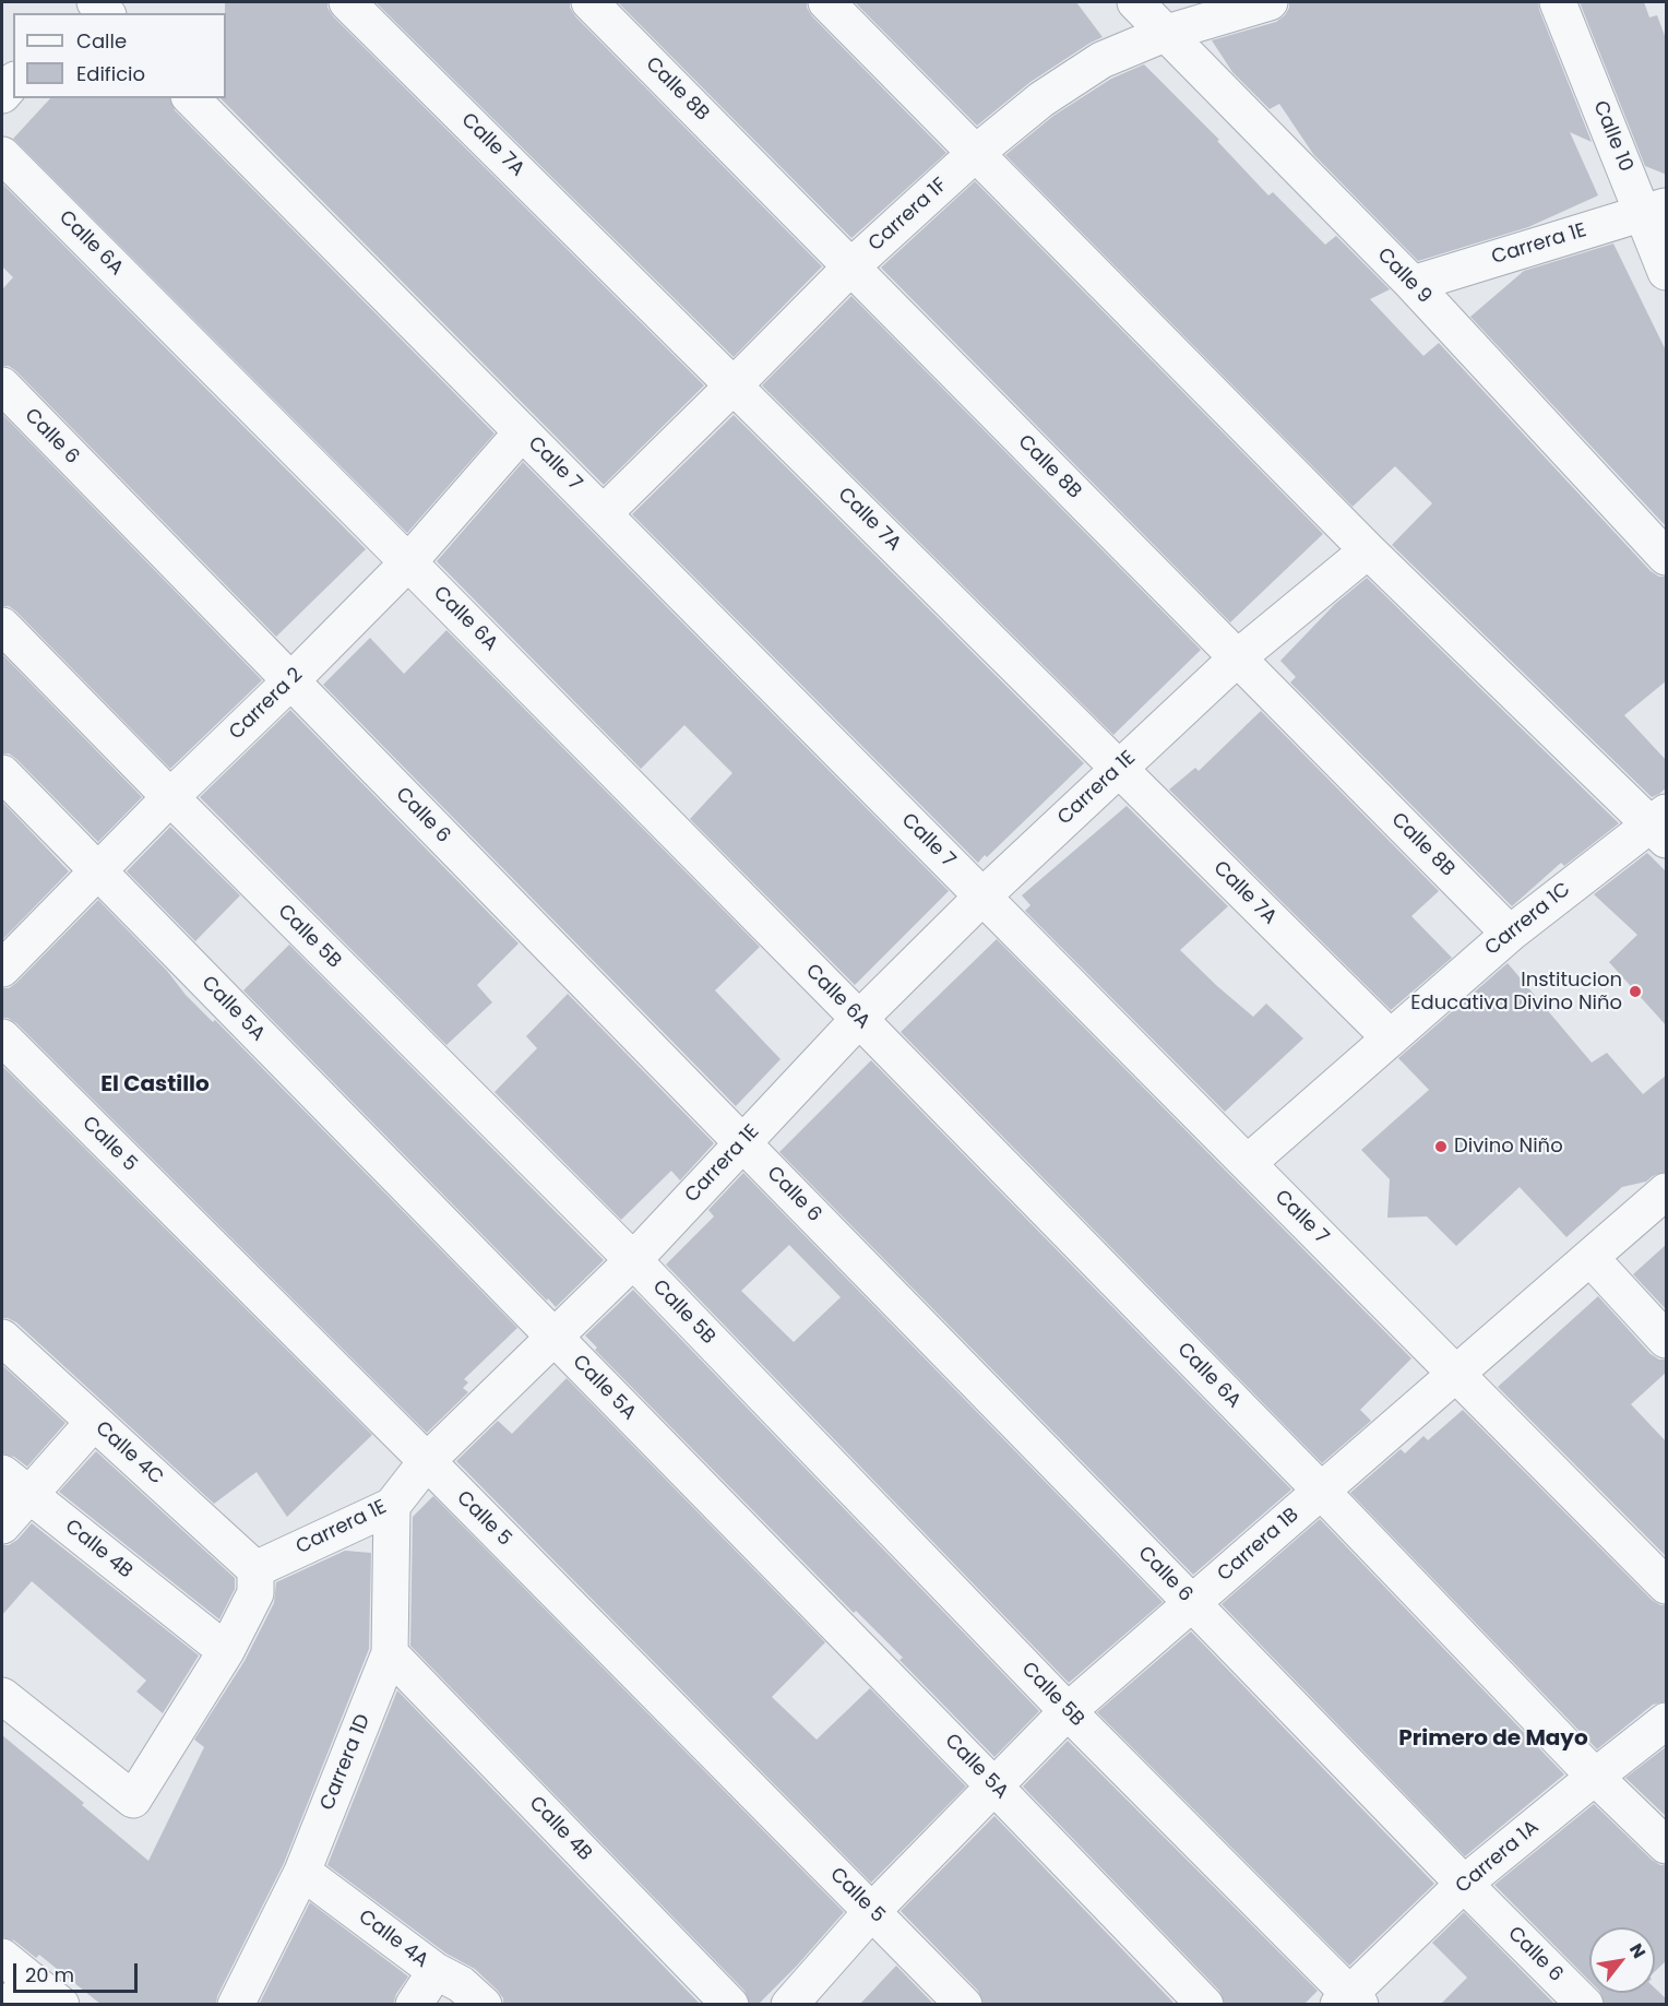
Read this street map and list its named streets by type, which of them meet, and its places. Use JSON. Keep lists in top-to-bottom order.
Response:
{
  "streets": {
    "street": [
      "Calle 8B",
      "Calle 10",
      "Calle 7A",
      "Carrera 1F",
      "Calle 6A",
      "Carrera 1E",
      "Calle 9",
      "Calle 6",
      "Calle 7",
      "Carrera 2",
      "Carrera 1C",
      "Calle 5B",
      "Calle 5A",
      "Calle 5",
      "Calle 4C",
      "Carrera 1B",
      "Calle 4B",
      "Carrera 1D",
      "Carrera 1A",
      "Calle 4A"
    ]
  },
  "crossings": [
    ["Calle 8B", "Carrera 1F"],
    ["Calle 8B", "Carrera 1E"],
    ["Calle 8B", "Carrera 1C"],
    ["Calle 10", "Carrera 1E"],
    ["Calle 7A", "Carrera 1F"],
    ["Calle 7A", "Carrera 1E"],
    ["Calle 7A", "Carrera 1C"],
    ["Carrera 1F", "Calle 9"],
    ["Carrera 1F", "Calle 7"],
    ["Calle 6A", "Carrera 1E"],
    ["Calle 6A", "Carrera 2"],
    ["Calle 6A", "Carrera 1B"],
    ["Calle 6A", "Carrera 1A"],
    ["Carrera 1E", "Calle 9"],
    ["Carrera 1E", "Calle 6"],
    ["Carrera 1E", "Calle 7"],
    ["Carrera 1E", "Calle 5B"],
    ["Carrera 1E", "Calle 5A"],
    ["Carrera 1E", "Calle 5"],
    ["Carrera 1E", "Calle 4C"],
    ["Carrera 1E", "Carrera 1D"],
    ["Calle 6", "Carrera 2"],
    ["Calle 6", "Carrera 1B"],
    ["Calle 6", "Carrera 1A"],
    ["Calle 7", "Carrera 2"],
    ["Calle 7", "Carrera 1C"],
    ["Calle 7", "Carrera 1B"],
    ["Carrera 2", "Calle 5B"],
    ["Carrera 2", "Calle 5A"],
    ["Calle 5B", "Carrera 1B"],
    ["Calle 5B", "Carrera 1A"],
    ["Calle 5A", "Carrera 1B"],
    ["Calle 5", "Carrera 1B"],
    ["Calle 4B", "Carrera 1D"],
    ["Carrera 1D", "Calle 4A"]
  ],
  "districts": ["El Castillo", "Primero de Mayo"],
  "places": ["Institucion Educativa Divino Niño", "Divino Niño"],
  "legend": ["Calle", "Edificio"],
  "scale_bar": "20 m",
  "north": "top right"
}
